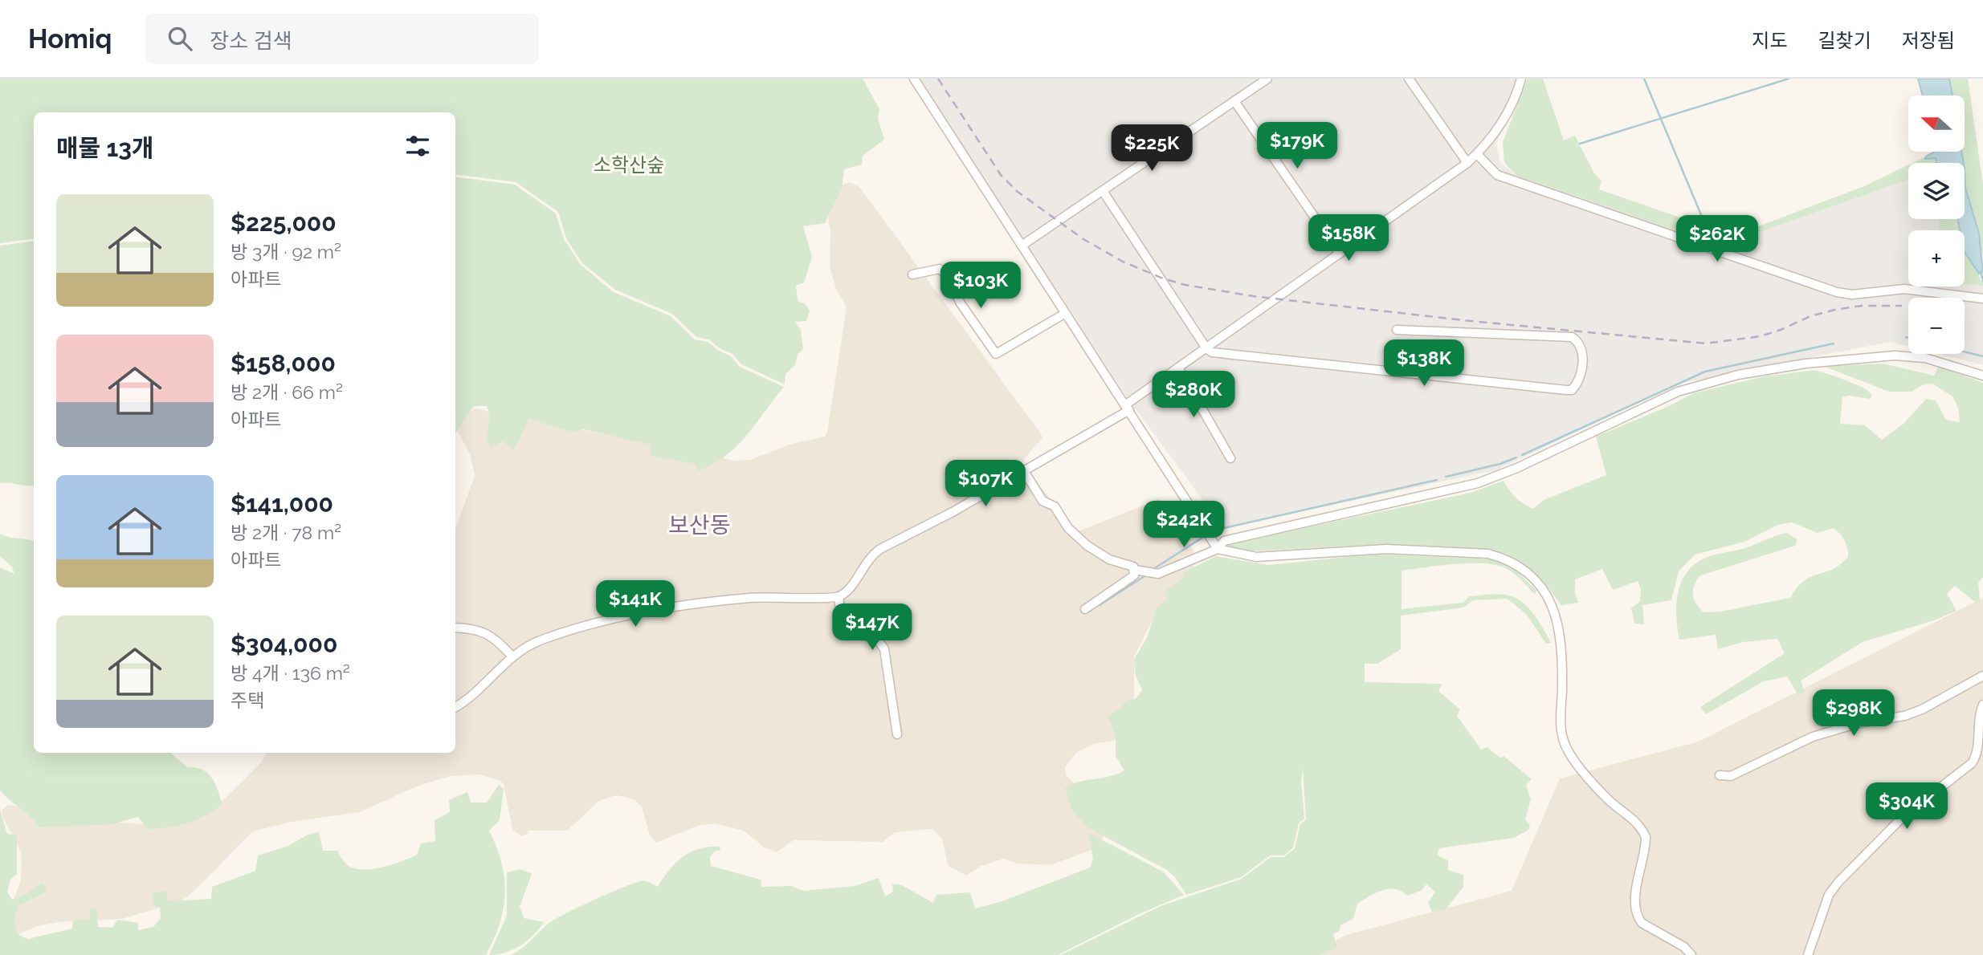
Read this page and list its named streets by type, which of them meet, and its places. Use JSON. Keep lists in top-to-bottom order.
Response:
{
  "districts": ["보산동"],
  "parks": ["소학산숲"],
  "north": "left",
  "page": {
    "header": "Homiq",
    "search": "장소 검색",
    "nav": ["지도", "길찾기", "저장됨"],
    "map_buttons": ["+", "−"],
    "heading": "매물 13개",
    "price": [
      "$179K",
      "$225K",
      "$158K",
      "$262K",
      "$103K",
      "$138K",
      "$280K",
      "$107K",
      "$242K",
      "$141K",
      "$147K",
      "$298K",
      "$304K"
    ],
    "list": [
      {
        "name": "$225,000",
        "note": "방 3개 · 92 m² · 아파트"
      },
      {
        "name": "$158,000",
        "note": "방 2개 · 66 m² · 아파트"
      },
      {
        "name": "$141,000",
        "note": "방 2개 · 78 m² · 아파트"
      },
      {
        "name": "$304,000",
        "note": "방 4개 · 136 m² · 주택"
      }
    ]
  }
}
